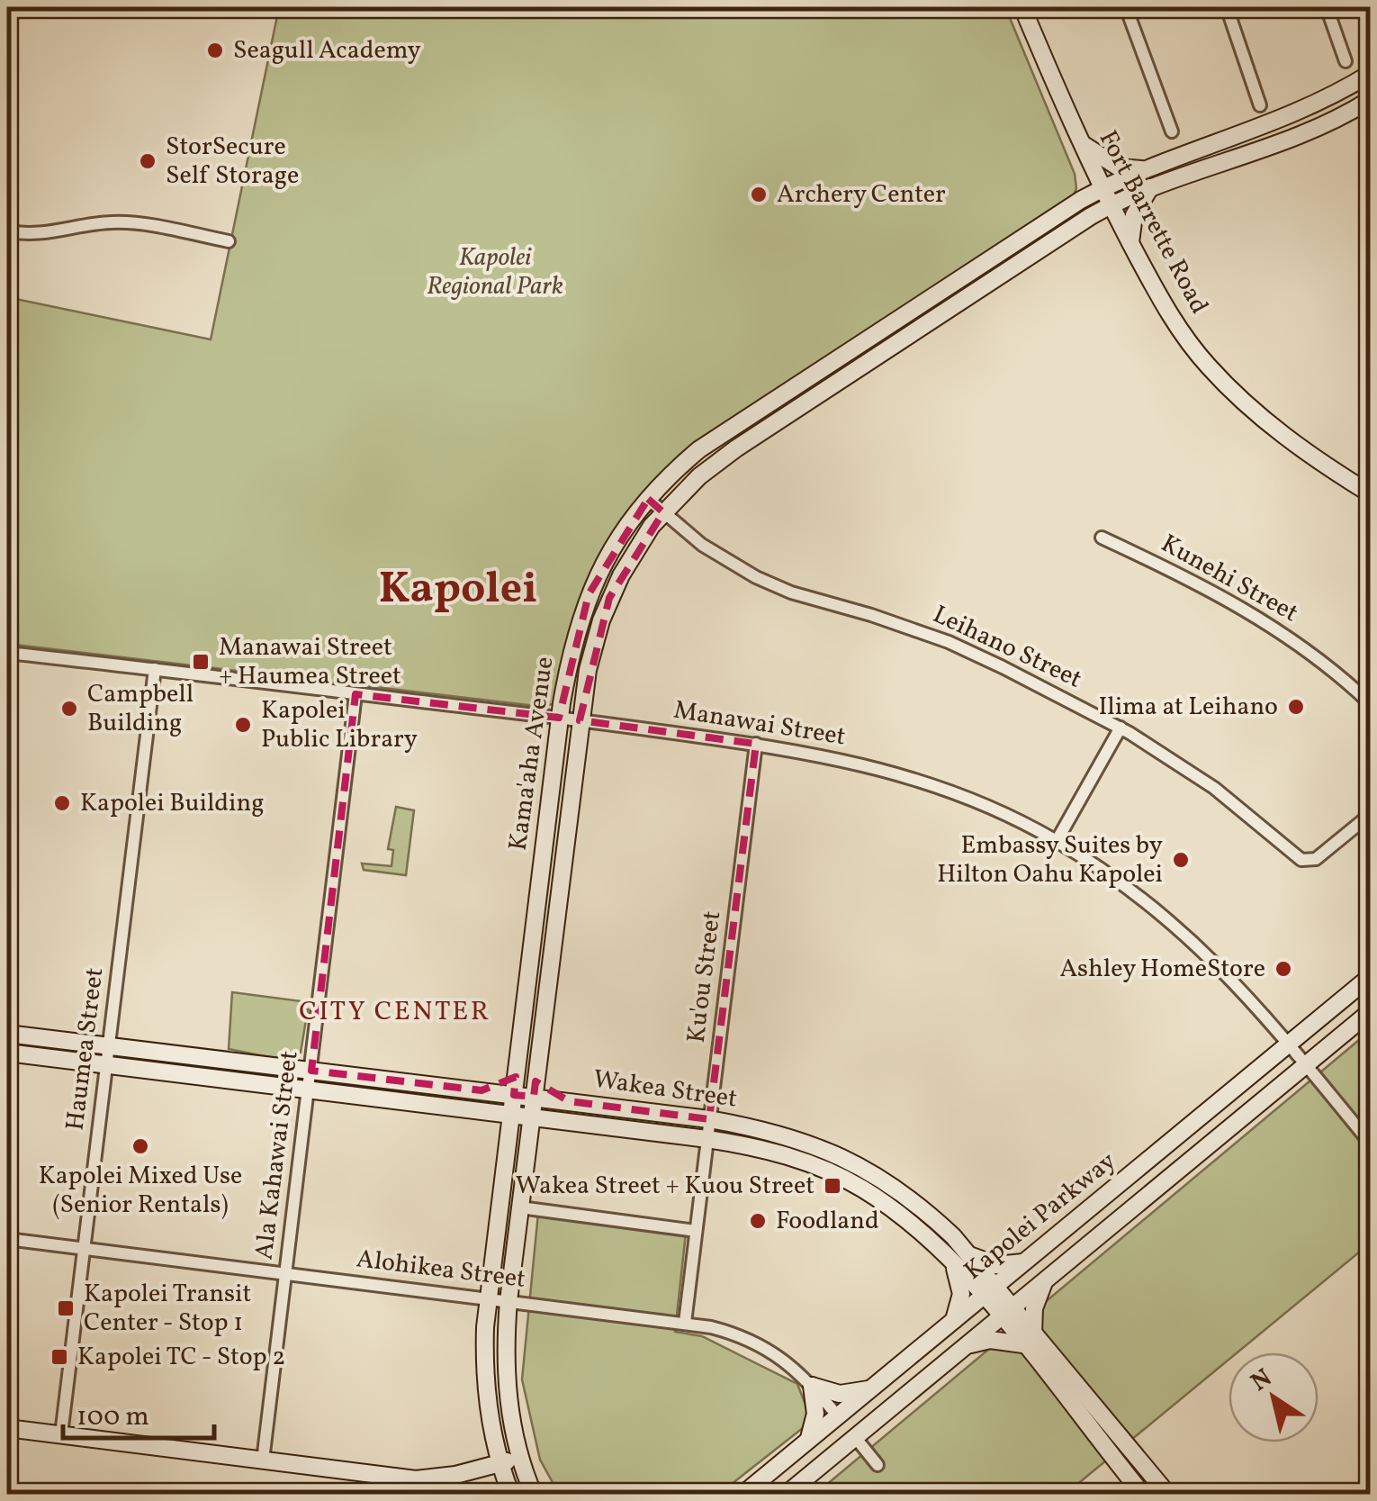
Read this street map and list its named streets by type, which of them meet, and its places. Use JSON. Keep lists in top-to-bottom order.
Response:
{
  "streets": {
    "street": [
      "Fort Barrette Road",
      "Kunehi Street",
      "Leihano Street",
      "Manawai Street",
      "Kama'aha Avenue",
      "Ku'ou Street",
      "Haumea Street",
      "Wakea Street",
      "Ala Kahawai Street",
      "Kapolei Parkway",
      "Alohikea Street"
    ]
  },
  "crossings": [
    ["Fort Barrette Road", "Kama'aha Avenue"],
    ["Leihano Street", "Kama'aha Avenue"],
    ["Manawai Street", "Kama'aha Avenue"],
    ["Manawai Street", "Ku'ou Street"],
    ["Manawai Street", "Haumea Street"],
    ["Manawai Street", "Ala Kahawai Street"],
    ["Manawai Street", "Kapolei Parkway"],
    ["Kama'aha Avenue", "Wakea Street"],
    ["Kama'aha Avenue", "Alohikea Street"],
    ["Ku'ou Street", "Wakea Street"],
    ["Ku'ou Street", "Alohikea Street"],
    ["Haumea Street", "Wakea Street"],
    ["Haumea Street", "Alohikea Street"],
    ["Wakea Street", "Ala Kahawai Street"],
    ["Wakea Street", "Kapolei Parkway"],
    ["Ala Kahawai Street", "Alohikea Street"],
    ["Kapolei Parkway", "Alohikea Street"]
  ],
  "districts": ["Kapolei", "CITY CENTER"],
  "parks": ["Kapolei Regional Park"],
  "places": {
    "other": [
      "Seagull Academy",
      "StorSecure Self Storage",
      "Archery Center",
      "Ilima at Leihano",
      "Campbell Building",
      "Kapolei Public Library",
      "Kapolei Building",
      "Embassy Suites by Hilton Oahu Kapolei",
      "Ashley HomeStore",
      "Kapolei Mixed Use (Senior Rentals)",
      "Foodland"
    ],
    "transit": [
      "Manawai Street + Haumea Street",
      "Wakea Street + Kuou Street",
      "Kapolei Transit Center - Stop 1",
      "Kapolei TC - Stop 2"
    ]
  },
  "scale_bar": "100 m",
  "north": "top left"
}
